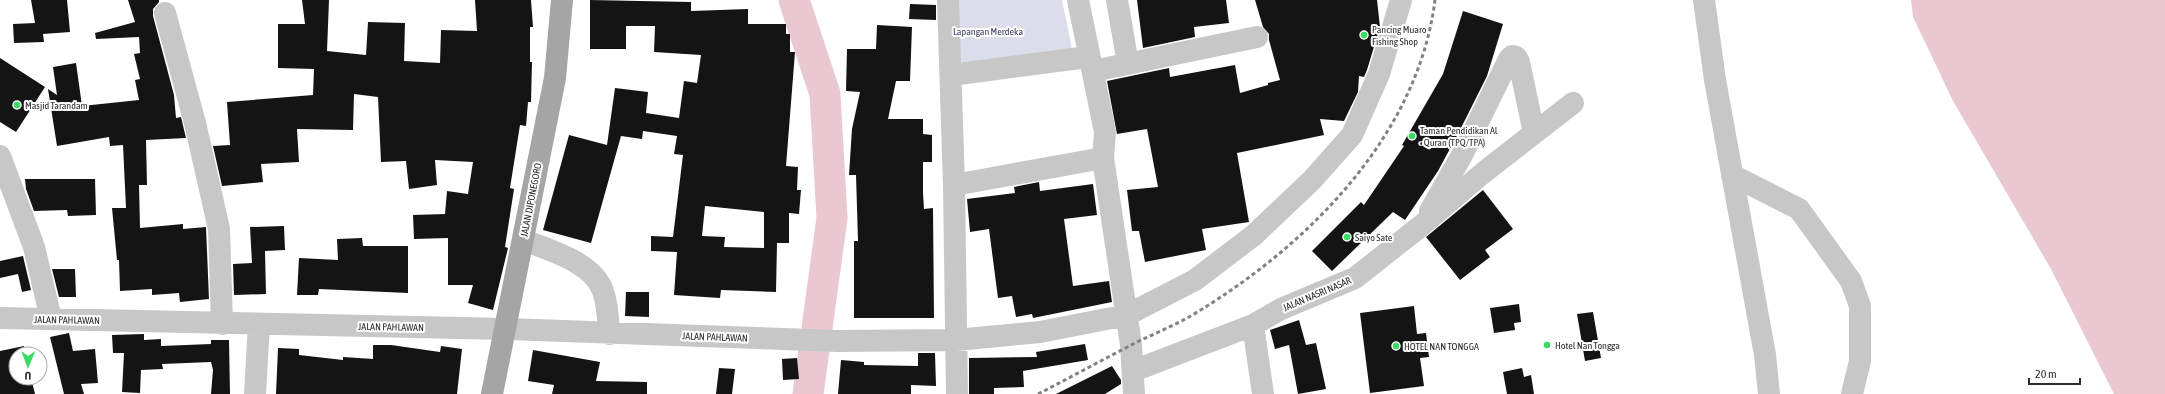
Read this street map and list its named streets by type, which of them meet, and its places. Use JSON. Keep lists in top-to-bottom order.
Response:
{
  "streets": {
    "main road": ["JALAN DIPONEGORO"],
    "street": ["JALAN NASRI NASAR", "JALAN PAHLAWAN"]
  },
  "crossings": [
    ["JALAN DIPONEGORO", "JALAN PAHLAWAN"]
  ],
  "parks": ["Lapangan Merdeka"],
  "places": [
    "Pancing Muaro Fishing Shop",
    "Masjid Tarandam",
    "Taman Pendidikan Al - Quran (TPQ/TPA)",
    "Saiyo Sate",
    "Hotel Nan Tongga",
    "HOTEL NAN TONGGA"
  ],
  "scale_bar": "20 m",
  "north": "bottom"
}
